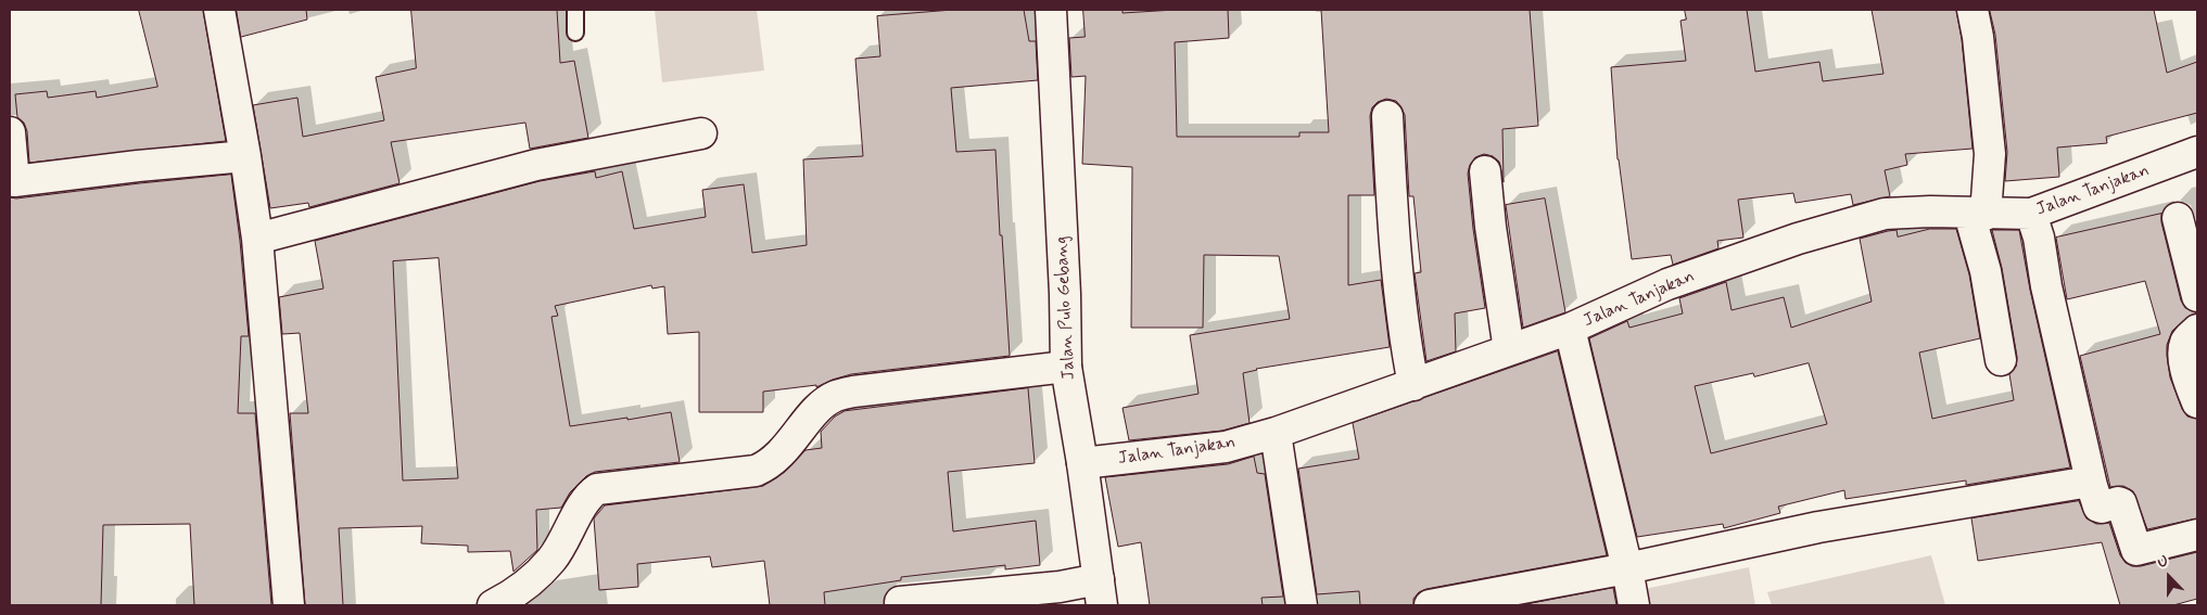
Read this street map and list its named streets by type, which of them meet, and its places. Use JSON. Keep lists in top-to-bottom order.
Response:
{
  "streets": {
    "street": ["Jalan Tanjakan", "Jalan Pulo Gebang"]
  },
  "crossings": [
    ["Jalan Tanjakan", "Jalan Pulo Gebang"]
  ],
  "north": "top"
}
